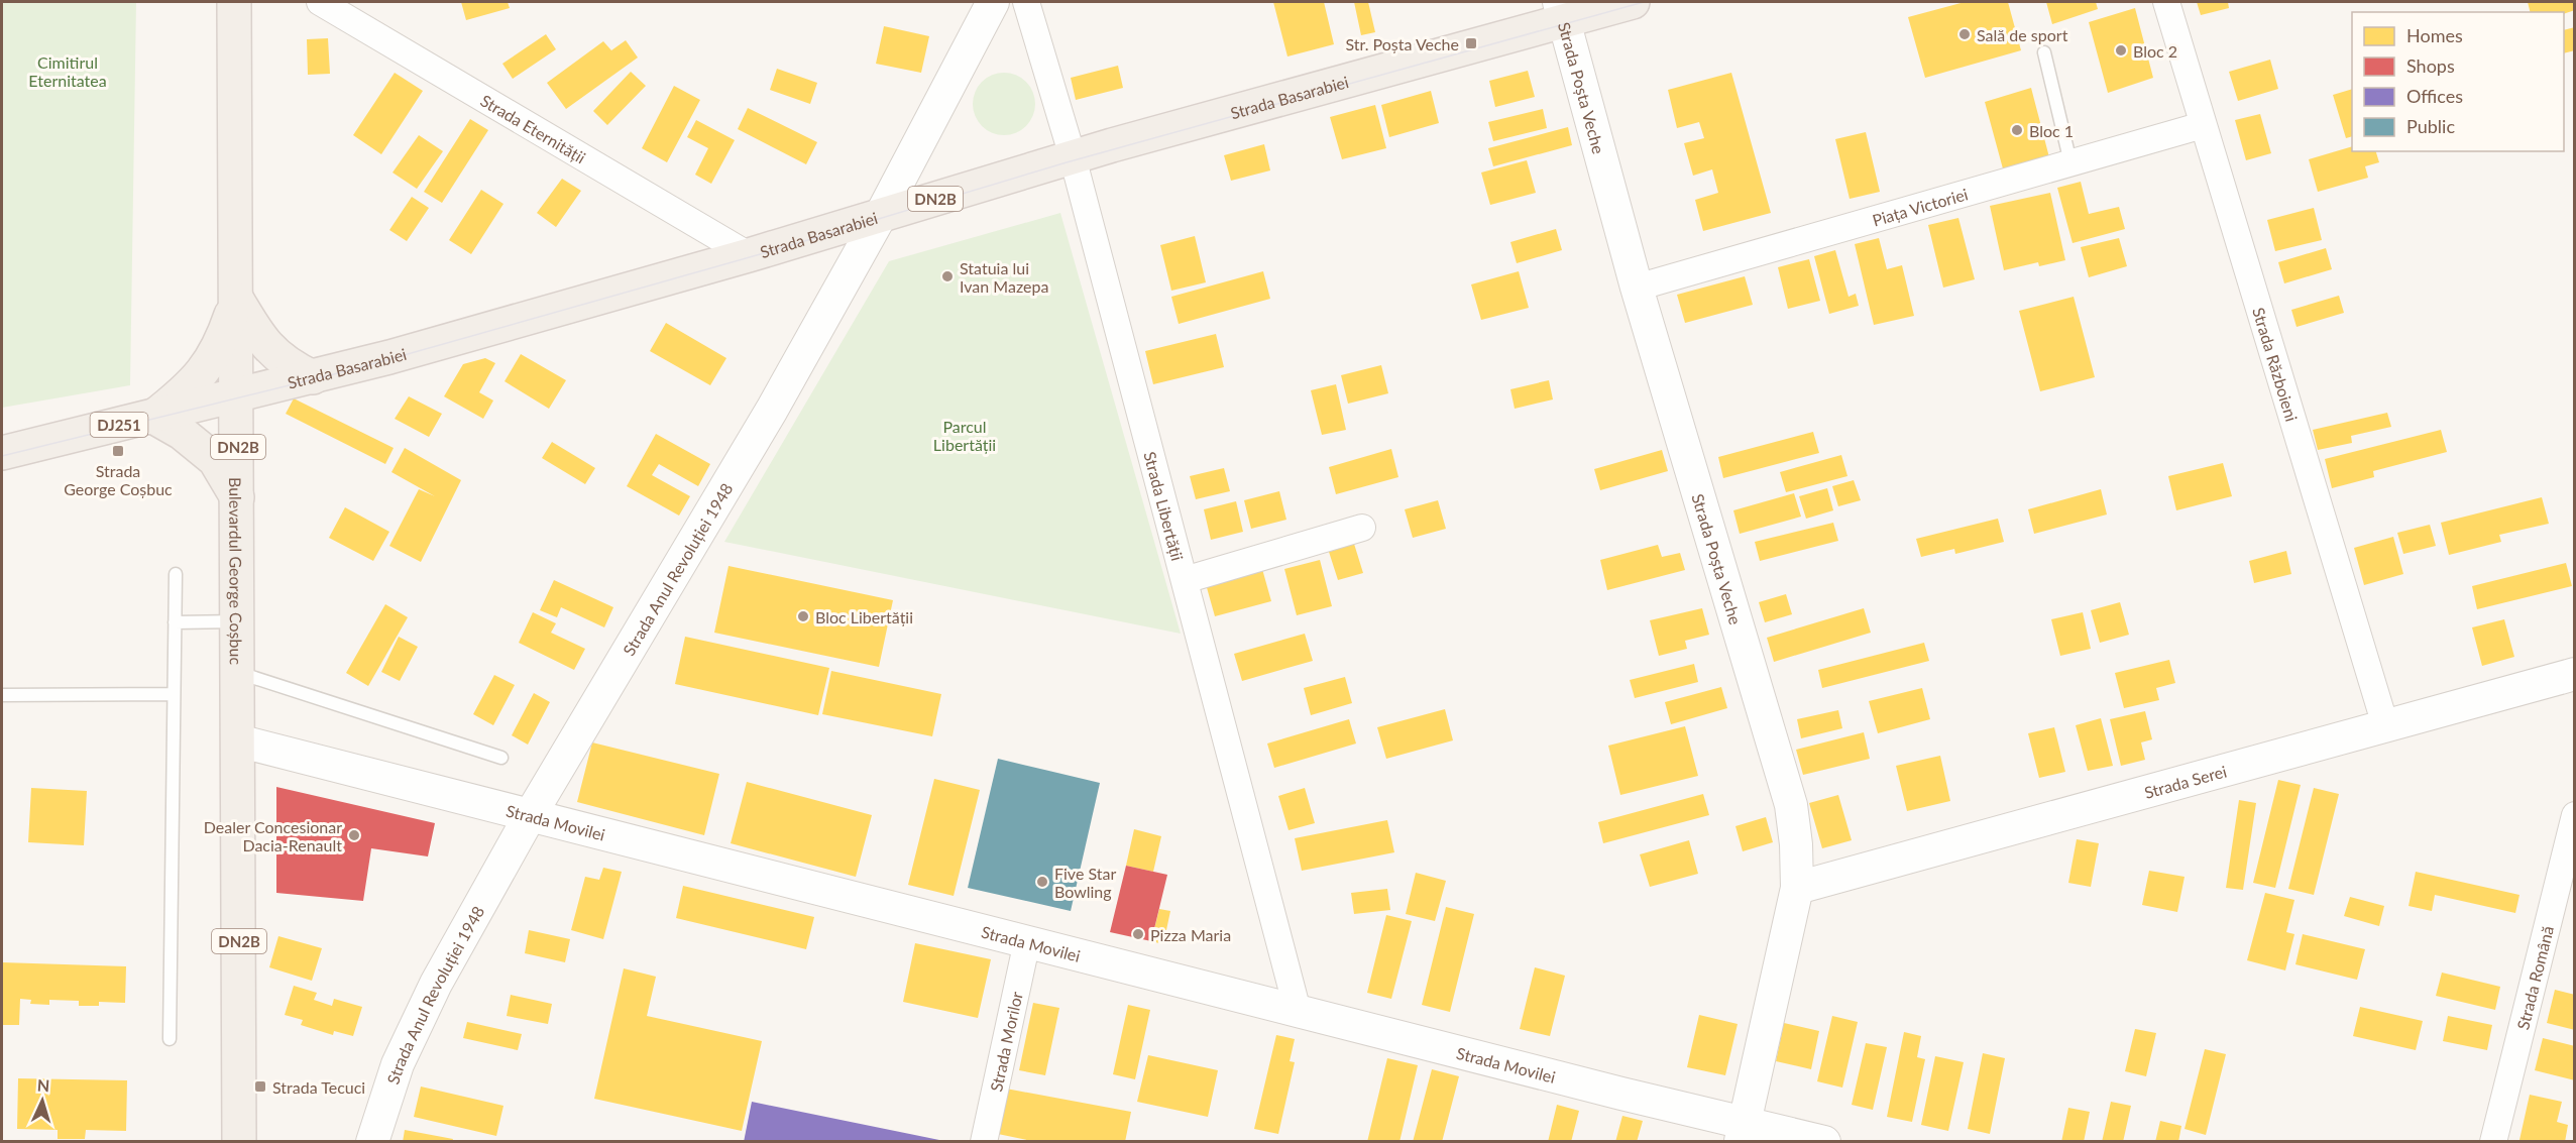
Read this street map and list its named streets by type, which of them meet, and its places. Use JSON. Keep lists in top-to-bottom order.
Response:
{
  "streets": {
    "main road": [
      "Strada Basarabiei",
      "DN2B",
      "DJ251",
      "Bulevardul George Coșbuc"
    ],
    "street": [
      "Strada Poșta Veche",
      "Strada Eternității",
      "Piața Victoriei",
      "Strada Războieni",
      "Strada Libertății",
      "Strada Anul Revoluției 1948",
      "Strada Serei",
      "Strada Movilei",
      "Strada Română",
      "Strada Morilor"
    ]
  },
  "crossings": [
    ["Strada Poșta Veche", "Strada Basarabiei"],
    ["Strada Poșta Veche", "Piața Victoriei"],
    ["Strada Poșta Veche", "Strada Serei"],
    ["Strada Poșta Veche", "Strada Movilei"],
    ["Strada Basarabiei", "Strada Eternității"],
    ["Strada Basarabiei", "Strada Libertății"],
    ["Strada Basarabiei", "Strada Anul Revoluției 1948"],
    ["Strada Basarabiei", "Bulevardul George Coșbuc"],
    ["Piața Victoriei", "Strada Războieni"],
    ["Strada Războieni", "Strada Serei"],
    ["Strada Libertății", "Strada Movilei"],
    ["Strada Anul Revoluției 1948", "Strada Movilei"],
    ["Bulevardul George Coșbuc", "Strada Movilei"],
    ["Strada Movilei", "Strada Morilor"]
  ],
  "parks": ["Cimitirul Eternitatea", "Parcul Libertății"],
  "places": {
    "other": [
      "Sală de sport",
      "Bloc 2",
      "Bloc 1",
      "Statuia lui Ivan Mazepa",
      "Bloc Libertății",
      "Dealer Concesionar Dacia-Renault",
      "Five Star Bowling",
      "Pizza Maria"
    ],
    "transit": ["Str. Poșta Veche", "Strada George Coșbuc", "Strada Tecuci"]
  },
  "legend": [
    "Homes",
    "Shops",
    "Offices",
    "Public"
  ],
  "north": "top"
}
